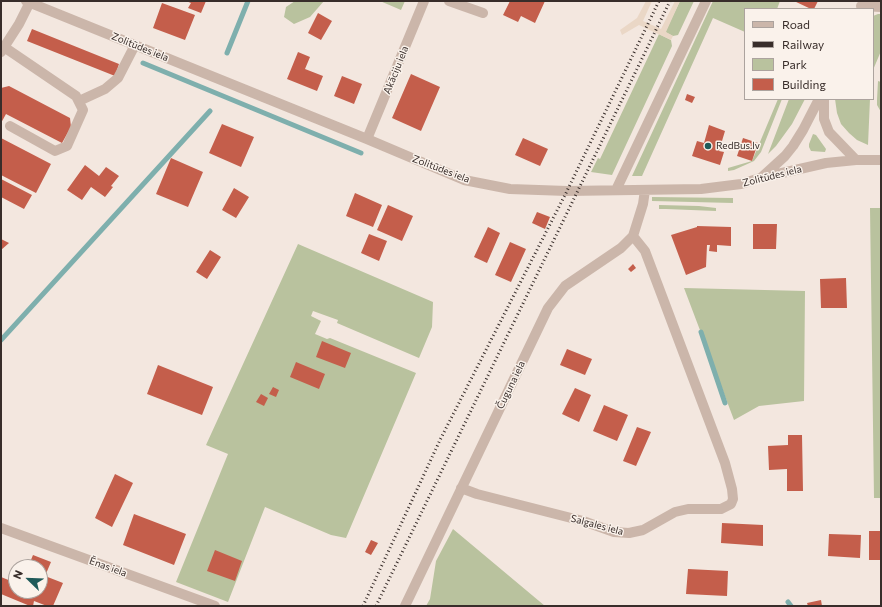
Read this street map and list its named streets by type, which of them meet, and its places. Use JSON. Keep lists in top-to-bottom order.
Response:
{
  "streets": {
    "street": [
      "Zolitūdes iela",
      "Akāciju iela",
      "Čuguna iela",
      "Salgales iela",
      "Ēnas iela"
    ]
  },
  "crossings": [
    ["Zolitūdes iela", "Akāciju iela"],
    ["Zolitūdes iela", "Čuguna iela"],
    ["Čuguna iela", "Salgales iela"]
  ],
  "places": ["RedBus.lv"],
  "legend": [
    "Road",
    "Railway",
    "Park",
    "Building"
  ],
  "north": "top left"
}
